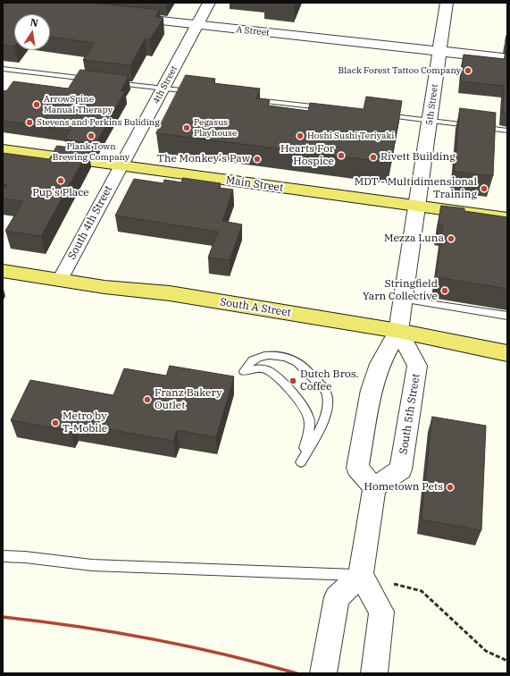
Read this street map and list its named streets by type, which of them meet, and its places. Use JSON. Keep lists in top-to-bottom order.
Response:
{
  "streets": {
    "main road": ["Main Street", "South A Street"],
    "street": [
      "A Street",
      "4th Street",
      "5th Street",
      "South 4th Street",
      "South 5th Street"
    ]
  },
  "crossings": [
    ["A Street", "4th Street"],
    ["A Street", "5th Street"],
    ["4th Street", "Main Street"],
    ["4th Street", "South 4th Street"],
    ["5th Street", "Main Street"],
    ["Main Street", "South 4th Street"],
    ["South 4th Street", "South A Street"],
    ["South A Street", "South 5th Street"]
  ],
  "places": [
    "Black Forest Tattoo Company",
    "ArrowSpine Manual Therapy",
    "Stevens and Perkins Buliding",
    "Pegasus Playhouse",
    "Plank Town Brewing Company",
    "Hoshi Sushi Teriyaki",
    "Hearts For Hospice",
    "Rivett Building",
    "The Monkey's Paw",
    "Pup's Place",
    "MDT - Multidimensional Training",
    "Mezza Luna",
    "Stringfield Yarn Collective",
    "Dutch Bros. Coffee",
    "Franz Bakery Outlet",
    "Metro by T-Mobile",
    "Hometown Pets"
  ],
  "north": "top"
}
